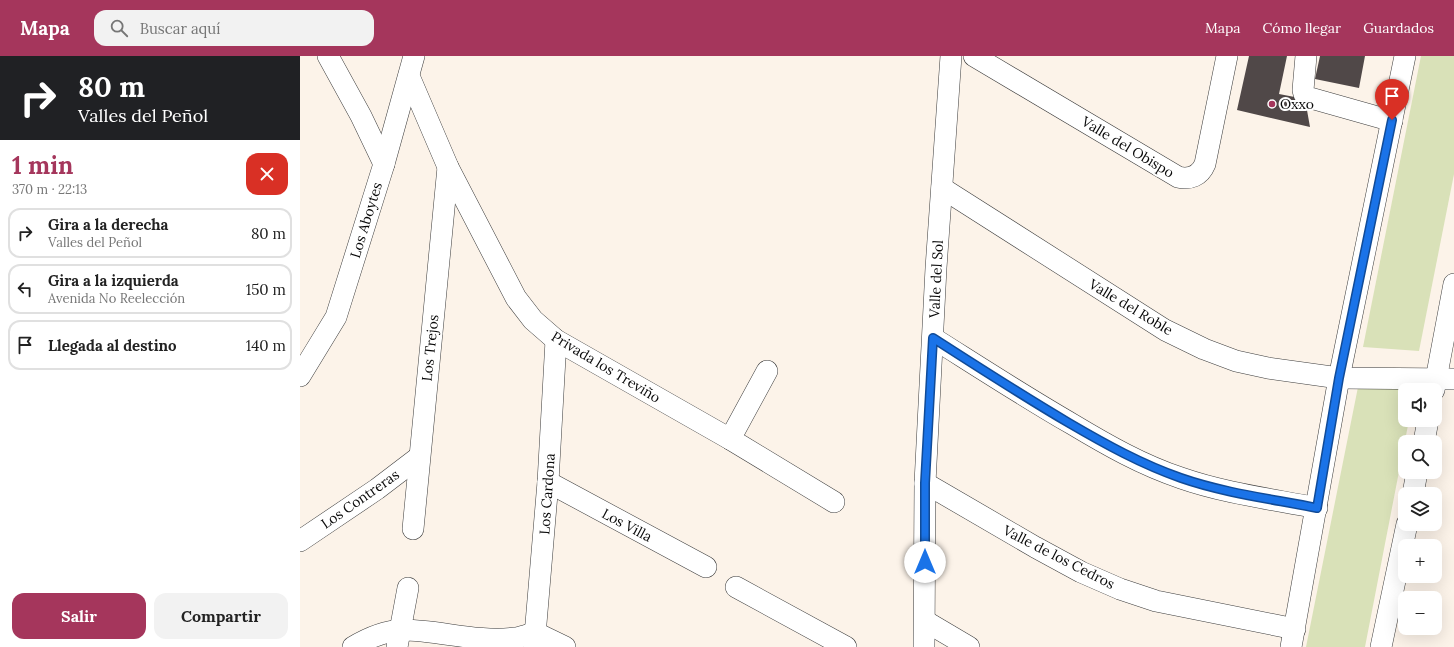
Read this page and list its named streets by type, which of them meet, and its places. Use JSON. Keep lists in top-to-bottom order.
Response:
{
  "streets": {
    "street": [
      "Valle del Obispo",
      "Los Aboytes",
      "Valle del Sol",
      "Valle del Roble",
      "Los Trejos",
      "Privada los Treviño",
      "Los Cardona",
      "Los Contreras",
      "Los Villa",
      "Valle de los Cedros"
    ]
  },
  "crossings": [
    ["Los Aboytes", "Privada los Treviño"],
    ["Valle del Sol", "Valle del Roble"],
    ["Valle del Sol", "Valle de los Cedros"],
    ["Los Trejos", "Privada los Treviño"],
    ["Los Trejos", "Los Contreras"],
    ["Privada los Treviño", "Los Cardona"],
    ["Los Cardona", "Los Villa"]
  ],
  "places": ["Oxxo"],
  "page": {
    "header": "Mapa",
    "search": "Buscar aquí",
    "nav": ["Mapa", "Cómo llegar", "Guardados"],
    "turn": ["80 m", "Valles del Peñol"],
    "heading": ["1 min", "370 m · 22:13"],
    "list": [
      {
        "name": "Gira a la derecha",
        "note": "Valles del Peñol",
        "value": "80 m"
      },
      {
        "name": "Gira a la izquierda",
        "note": "Avenida No Reelección",
        "value": "150 m"
      },
      {
        "name": "Llegada al destino",
        "value": "140 m"
      }
    ],
    "map_buttons": ["+", "−"],
    "buttons": ["Salir", "Compartir"]
  }
}
